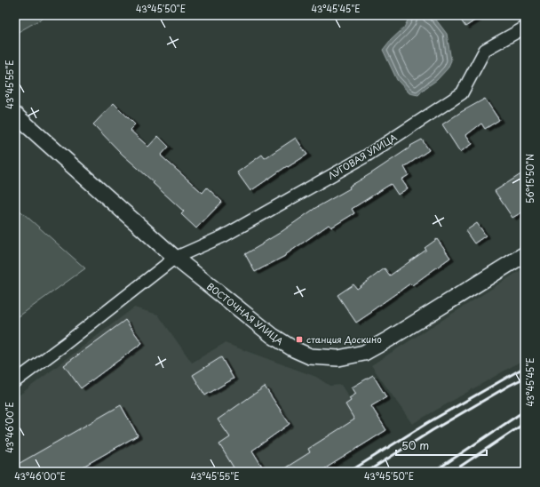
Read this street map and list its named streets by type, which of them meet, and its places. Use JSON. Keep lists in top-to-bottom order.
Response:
{
  "streets": {
    "main road": ["ВОСТОЧНАЯ УЛИЦА"],
    "street": ["ЛУГОВАЯ УЛИЦА"]
  },
  "crossings": [
    ["ЛУГОВАЯ УЛИЦА", "ВОСТОЧНАЯ УЛИЦА"]
  ],
  "places": {
    "transit": ["станция Доскино"]
  },
  "scale_bar": "50 m",
  "coordinates": [
    "43°45'50\"E",
    "43°45'45\"E",
    "43°45'55\"E",
    "56°15'50\"N",
    "43°46'00\"E"
  ]
}
